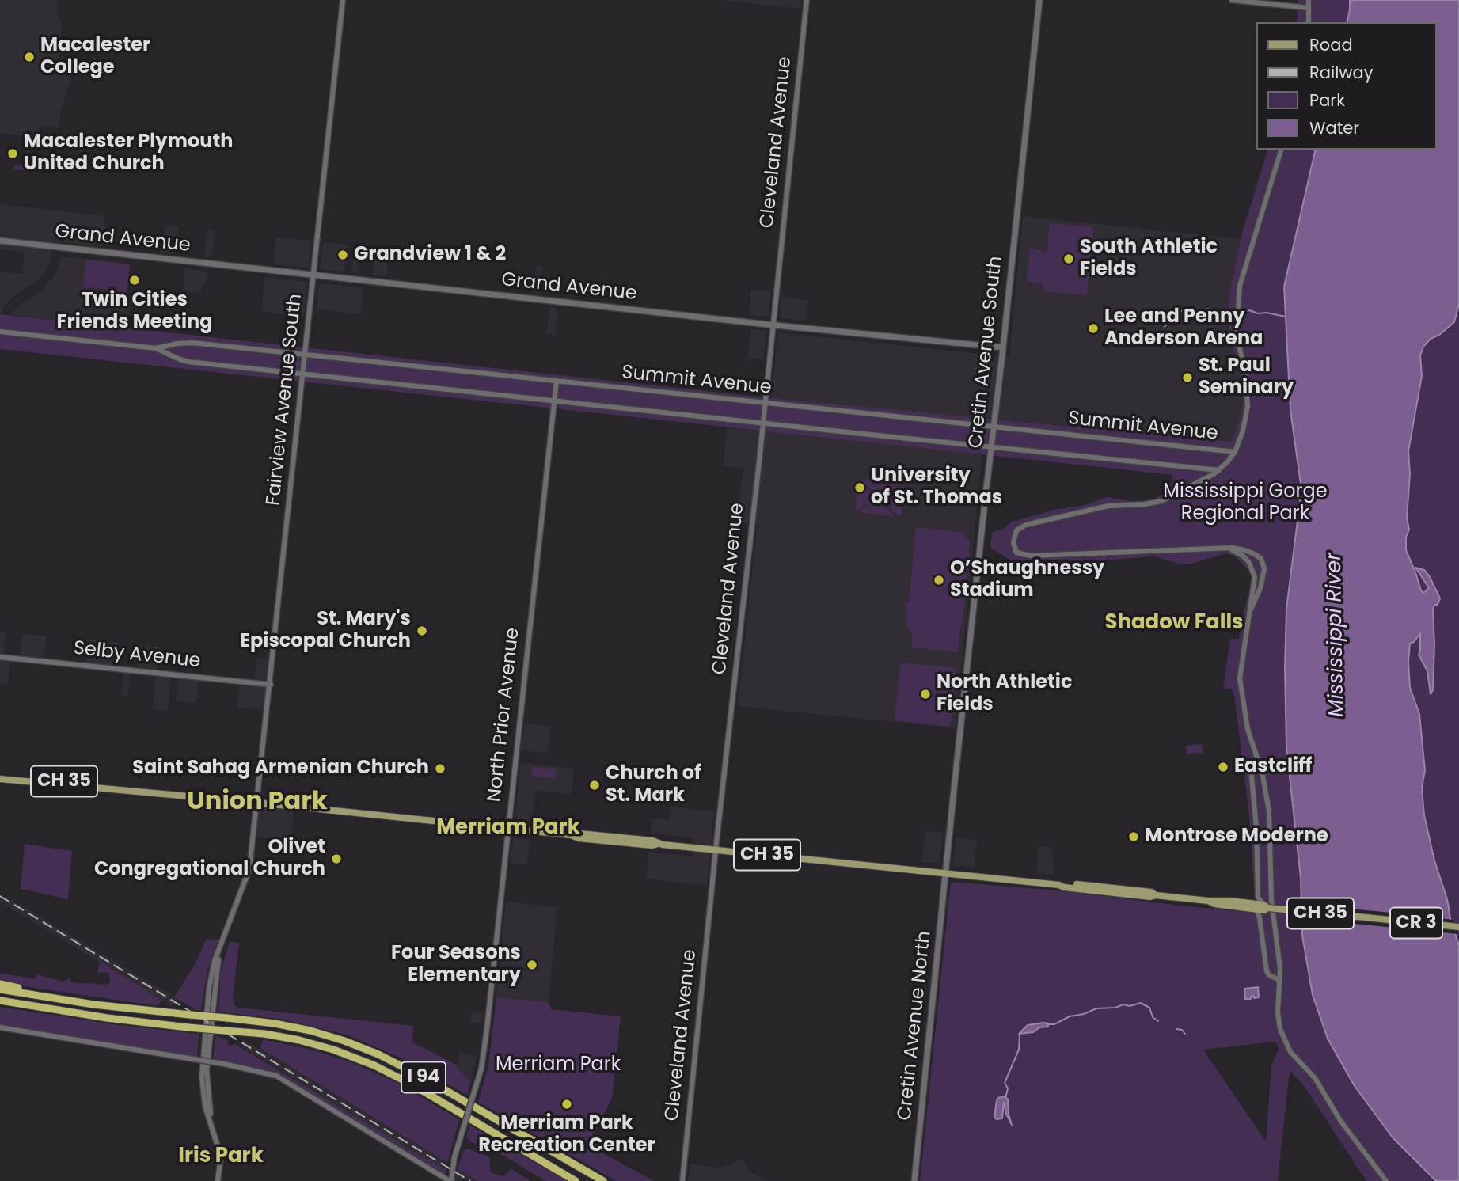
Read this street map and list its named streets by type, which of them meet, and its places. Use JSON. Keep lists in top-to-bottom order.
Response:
{
  "streets": {
    "highway": ["I 94"],
    "main road": [
      "Grand Avenue",
      "Cretin Avenue South",
      "CH 35",
      "CR 3",
      "Cretin Avenue North"
    ],
    "street": [
      "Cleveland Avenue",
      "Summit Avenue",
      "Fairview Avenue South",
      "Selby Avenue",
      "North Prior Avenue"
    ]
  },
  "crossings": [
    ["Cleveland Avenue", "Grand Avenue"],
    ["Cleveland Avenue", "Summit Avenue"],
    ["Cleveland Avenue", "CH 35"],
    ["Grand Avenue", "Cretin Avenue South"],
    ["Grand Avenue", "Fairview Avenue South"],
    ["Cretin Avenue South", "Summit Avenue"],
    ["Cretin Avenue South", "CH 35"],
    ["Cretin Avenue South", "Cretin Avenue North"],
    ["Summit Avenue", "Fairview Avenue South"],
    ["Summit Avenue", "North Prior Avenue"],
    ["Fairview Avenue South", "Selby Avenue"],
    ["Fairview Avenue South", "CH 35"],
    ["North Prior Avenue", "CH 35"],
    ["CH 35", "CR 3"],
    ["CH 35", "Cretin Avenue North"]
  ],
  "districts": [
    "Shadow Falls",
    "Union Park",
    "Merriam Park",
    "Iris Park"
  ],
  "water": ["Mississippi River"],
  "parks": ["Mississippi Gorge Regional Park", "Merriam Park"],
  "places": [
    "Macalester College",
    "Macalester Plymouth United Church",
    "Grandview 1 & 2",
    "South Athletic Fields",
    "Twin Cities Friends Meeting",
    "Lee and Penny Anderson Arena",
    "St. Paul Seminary",
    "University of St. Thomas",
    "O’Shaughnessy Stadium",
    "St. Mary's Episcopal Church",
    "North Athletic Fields",
    "Eastcliff",
    "Saint Sahag Armenian Church",
    "Church of St. Mark",
    "Montrose Moderne",
    "Olivet Congregational Church",
    "Four Seasons Elementary",
    "Merriam Park Recreation Center"
  ],
  "legend": [
    "Road",
    "Railway",
    "Park",
    "Water"
  ]
}
